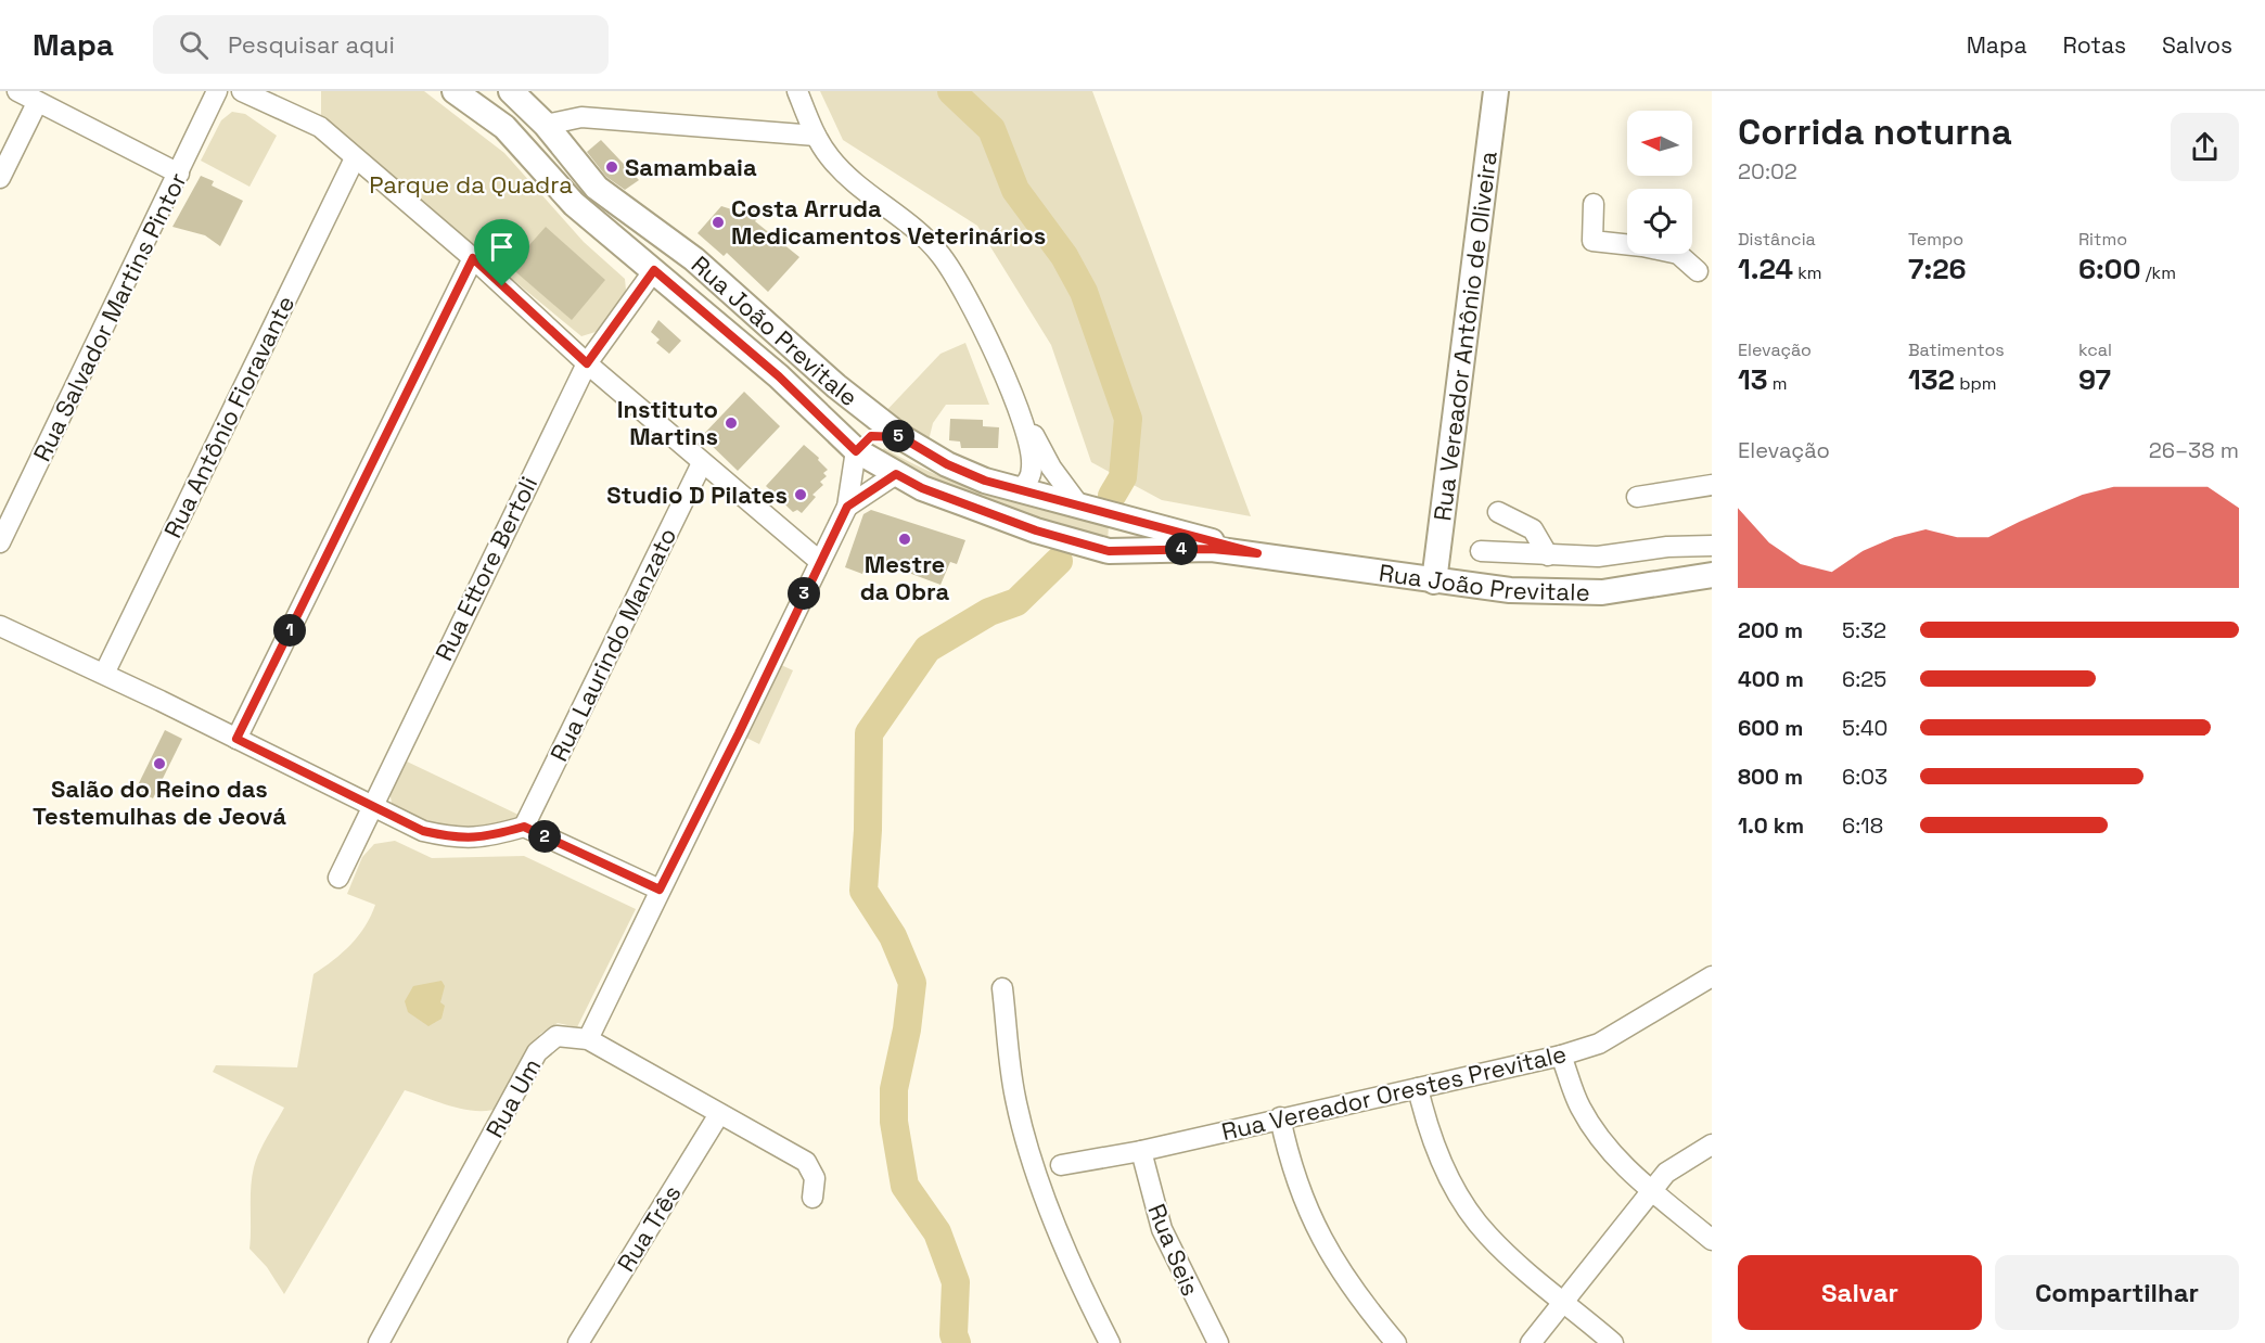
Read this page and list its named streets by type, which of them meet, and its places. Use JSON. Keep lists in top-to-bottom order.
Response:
{
  "streets": {
    "main road": ["Rua João Previtale", "Rua Vereador Antônio de Oliveira"],
    "street": [
      "Rua Salvador Martins Pintor",
      "Rua Antônio Fioravante",
      "Rua Ettore Bertoli",
      "Rua Laurindo Manzato",
      "Rua Vereador Orestes Previtale",
      "Rua Um",
      "Rua Três",
      "Rua Seis"
    ]
  },
  "crossings": [
    ["Rua João Previtale", "Rua Vereador Antônio de Oliveira"],
    ["Rua João Previtale", "Rua Ettore Bertoli"],
    ["Rua Vereador Orestes Previtale", "Rua Seis"],
    ["Rua Um", "Rua Três"]
  ],
  "parks": ["Parque da Quadra"],
  "places": [
    "Samambaia",
    "Costa Arruda Medicamentos Veterinários",
    "Instituto Martins",
    "Studio D Pilates",
    "Mestre da Obra",
    "Salão do Reino das Testemulhas de Jeová"
  ],
  "north": "left",
  "page": {
    "header": "Mapa",
    "search": "Pesquisar aqui",
    "nav": ["Mapa", "Rotas", "Salvos"],
    "heading": ["Corrida noturna", "20:02"],
    "stats": [
      ["Distância", "1.24 km"],
      ["Tempo", "7:26"],
      ["Ritmo", "6:00 /km"],
      ["Elevação", "13 m"],
      ["Batimentos", "132 bpm"],
      ["kcal", "97"]
    ],
    "pins": [
      "5",
      "4",
      "3",
      "1",
      "2"
    ],
    "chart": ["Elevação", "26–38 m"],
    "list": [
      {
        "name": "200 m",
        "note": "5:32"
      },
      {
        "name": "400 m",
        "note": "6:25"
      },
      {
        "name": "600 m",
        "note": "5:40"
      },
      {
        "name": "800 m",
        "note": "6:03"
      },
      {
        "name": "1.0 km",
        "note": "6:18"
      }
    ],
    "buttons": ["Salvar", "Compartilhar"]
  }
}
